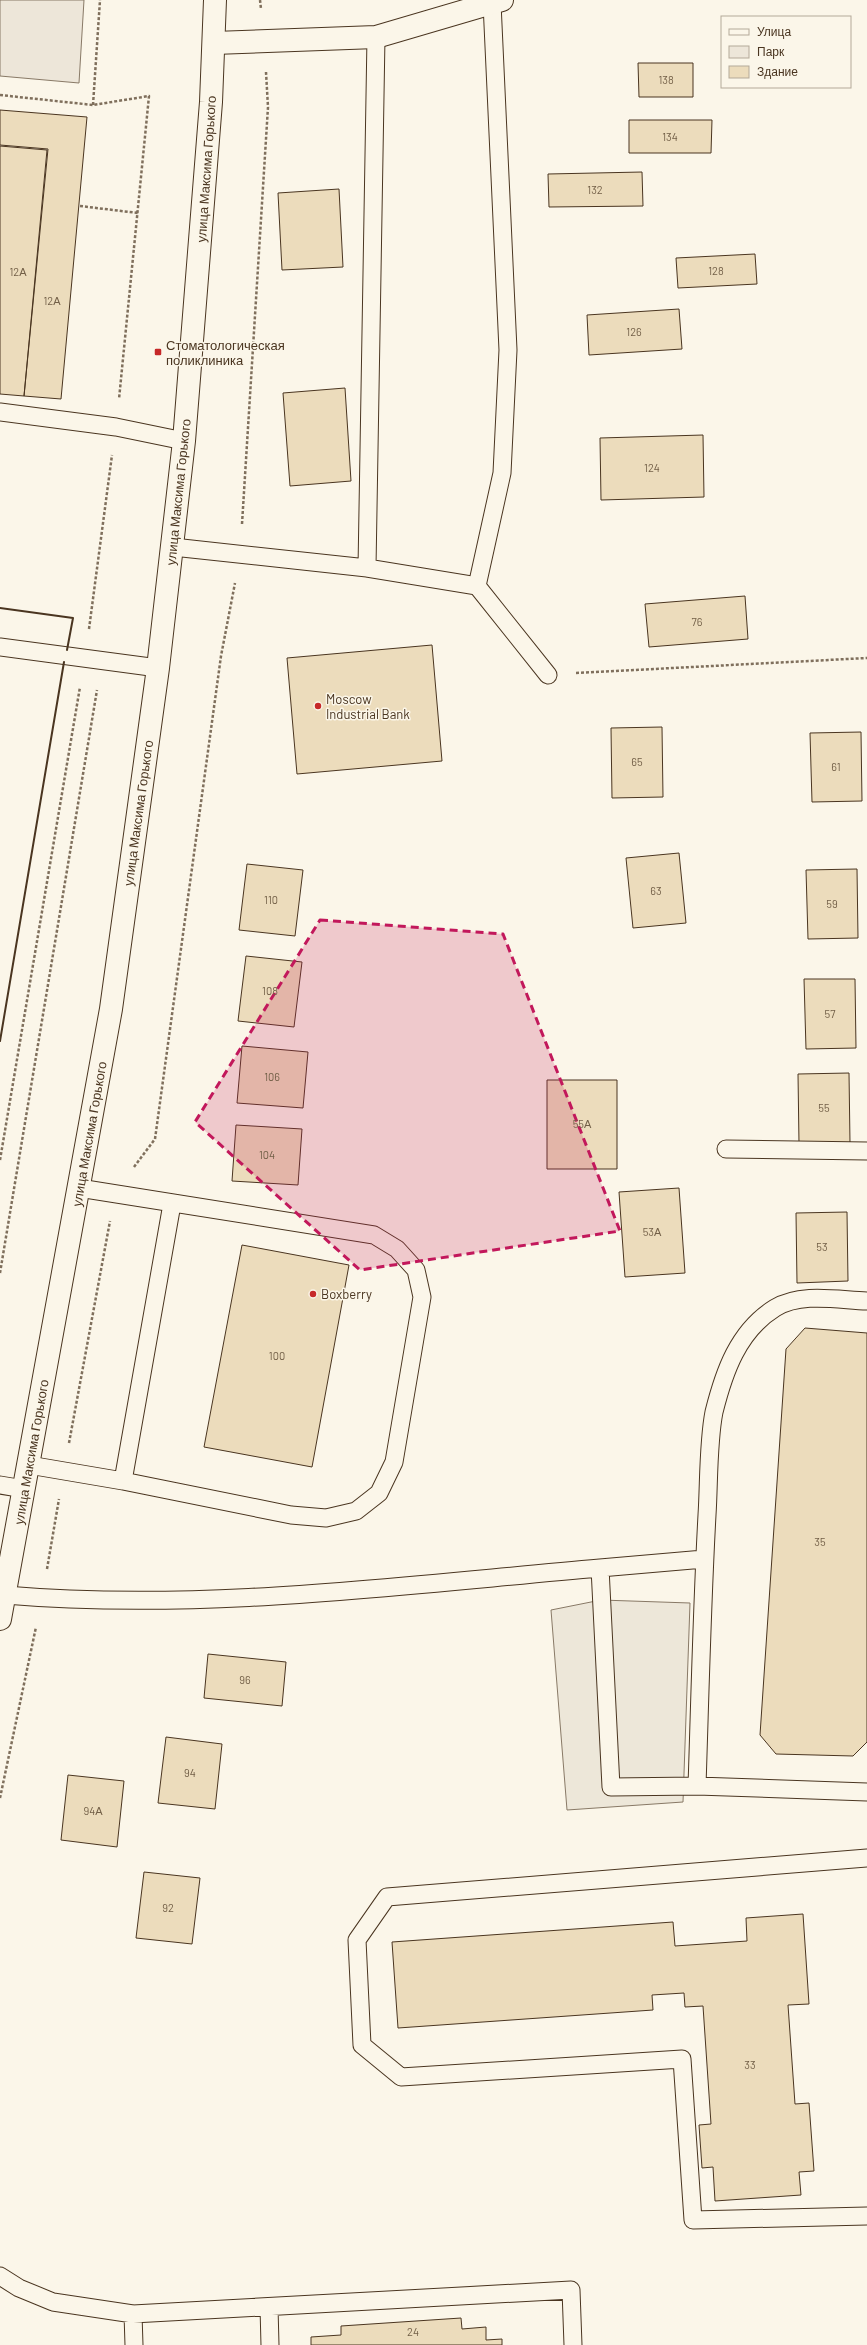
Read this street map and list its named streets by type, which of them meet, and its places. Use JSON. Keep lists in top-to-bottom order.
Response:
{
  "streets": {
    "street": ["улица Максима Горького"]
  },
  "places": {
    "transit": ["Стоматологическая поликлиника"],
    "other": ["Moscow Industrial Bank", "Boxberry"]
  },
  "house_numbers": [
    "138",
    "134",
    "132",
    "128",
    "12А",
    "12А",
    "126",
    "124",
    "76",
    "65",
    "61",
    "63",
    "110",
    "59",
    "108",
    "57",
    "106",
    "55",
    "55А",
    "104",
    "53А",
    "53",
    "100",
    "35",
    "96",
    "94",
    "94А",
    "92",
    "33",
    "24"
  ],
  "legend": ["Улица", "Парк", "Здание"]
}
